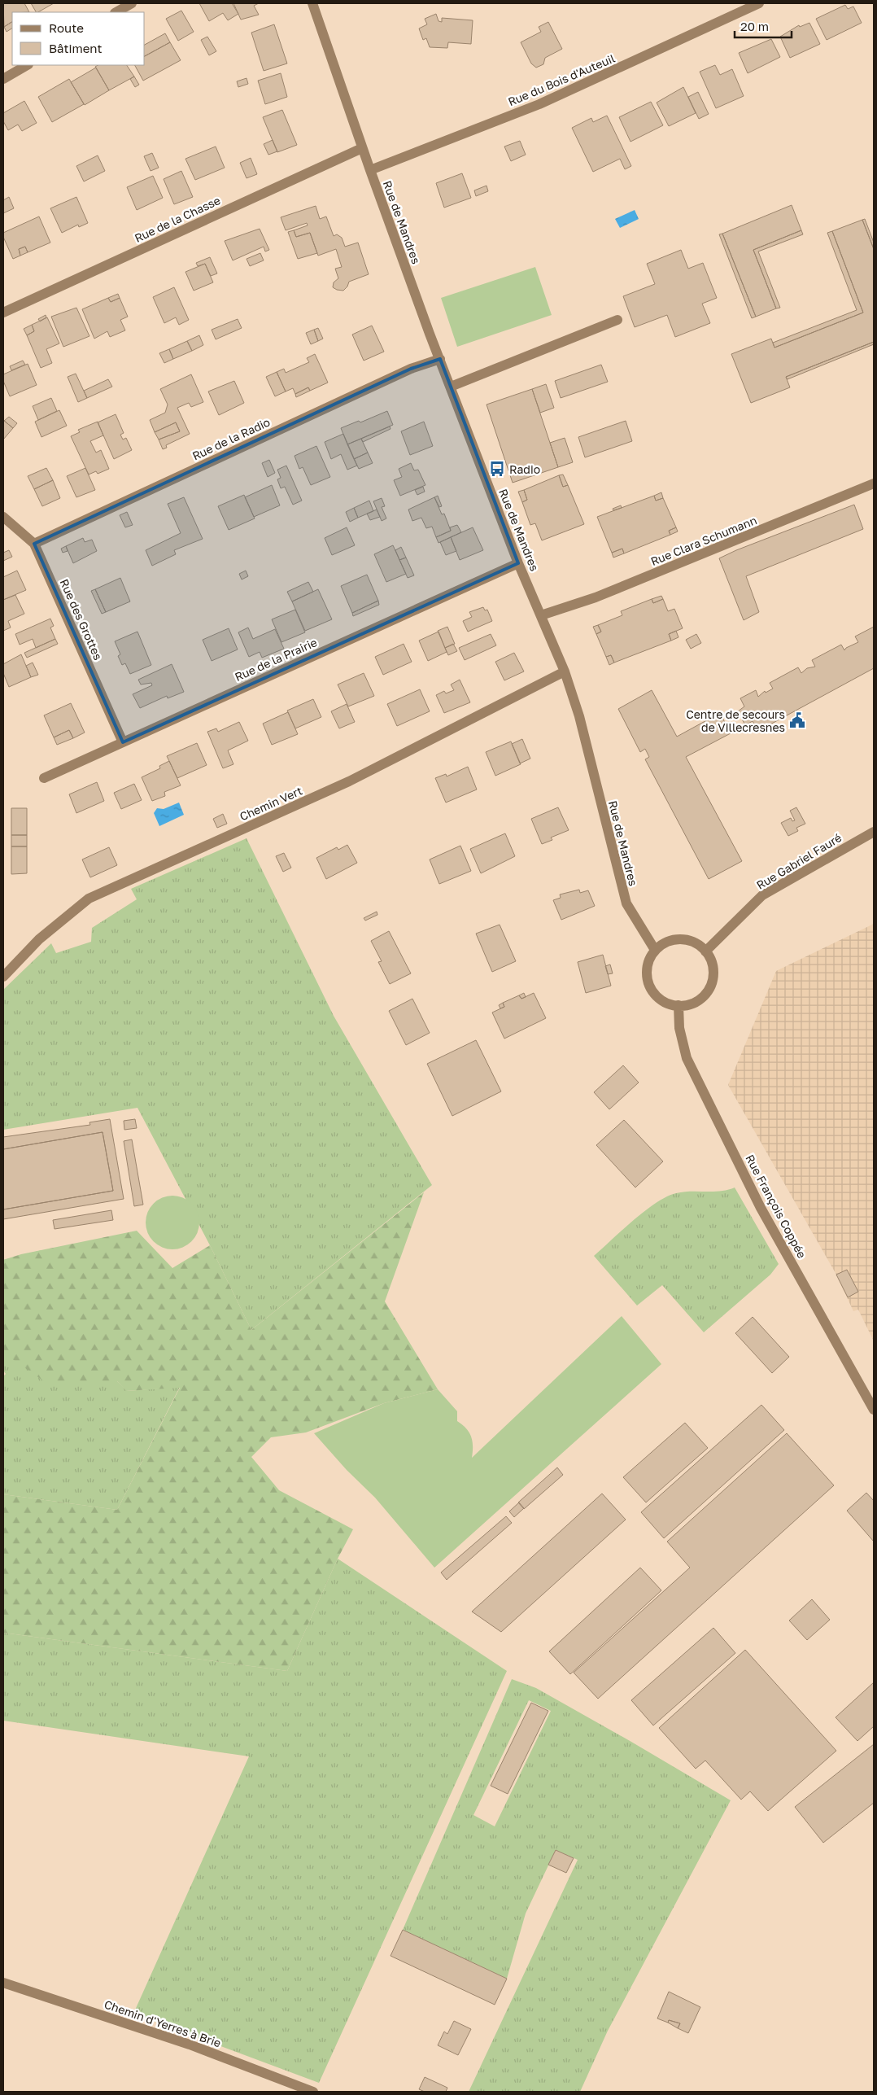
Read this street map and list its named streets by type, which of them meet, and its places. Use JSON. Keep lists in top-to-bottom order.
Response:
{
  "streets": {
    "street": [
      "Rue du Bois d'Auteuil",
      "Rue de la Chasse",
      "Rue de Mandres",
      "Rue de la Radio",
      "Rue Clara Schumann",
      "Rue des Grottes",
      "Rue de la Prairie",
      "Chemin Vert",
      "Rue Gabriel Fauré",
      "Rue François Coppée",
      "Chemin d'Yerres à Brie"
    ]
  },
  "crossings": [
    ["Rue du Bois d'Auteuil", "Rue de Mandres"],
    ["Rue de la Chasse", "Rue de Mandres"],
    ["Rue de Mandres", "Rue de la Radio"],
    ["Rue de Mandres", "Rue Clara Schumann"],
    ["Rue de Mandres", "Rue de la Prairie"],
    ["Rue de Mandres", "Chemin Vert"],
    ["Rue de Mandres", "Rue Gabriel Fauré"],
    ["Rue de Mandres", "Rue François Coppée"],
    ["Rue de la Radio", "Rue des Grottes"],
    ["Rue des Grottes", "Rue de la Prairie"],
    ["Rue Gabriel Fauré", "Rue François Coppée"]
  ],
  "places": {
    "bus stop": ["Radio"],
    "public building": ["Centre de secours de Villecresnes"]
  },
  "legend": ["Route", "Bâtiment"],
  "scale_bar": "20 m"
}
